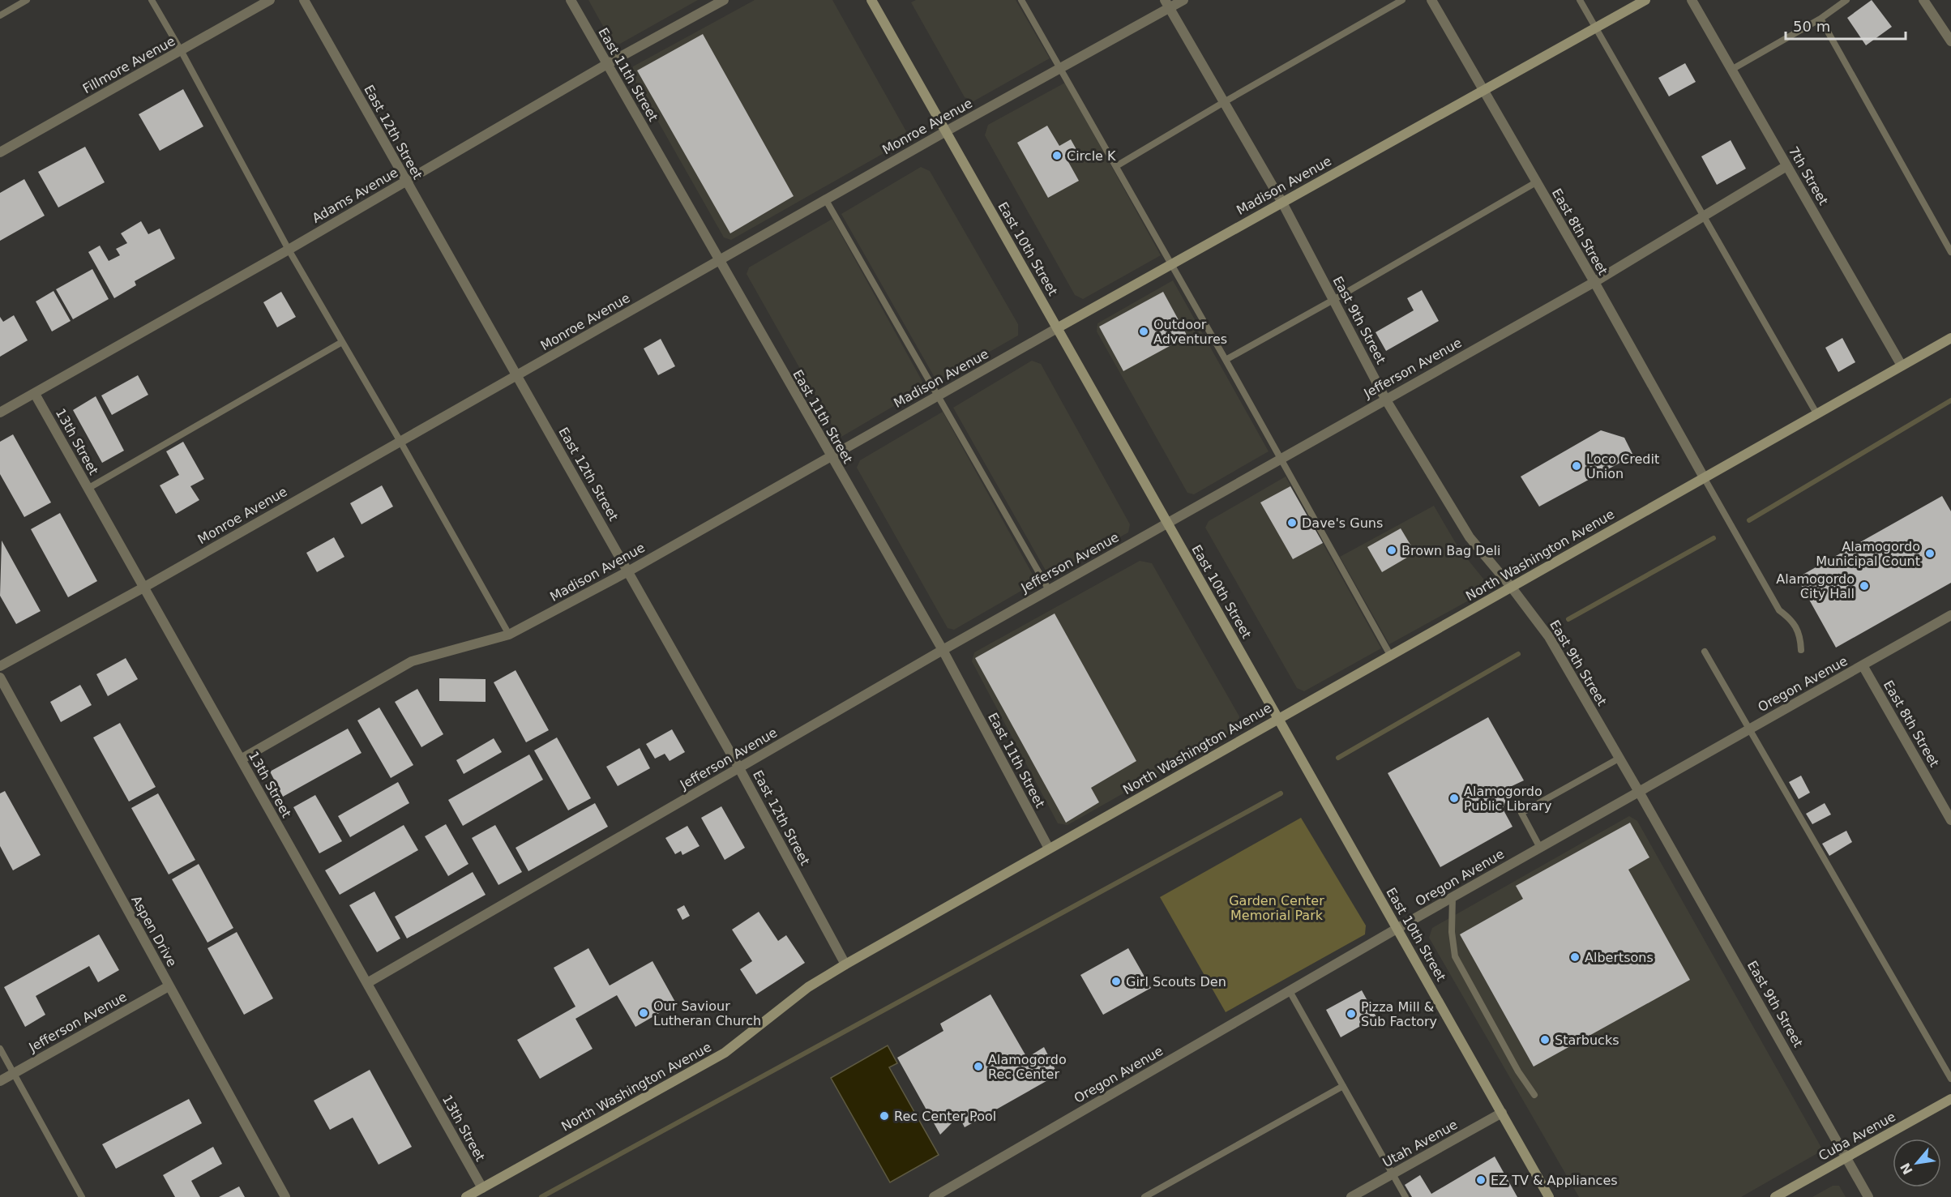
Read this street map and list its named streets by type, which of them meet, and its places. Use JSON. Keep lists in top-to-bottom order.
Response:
{
  "streets": {
    "main road": [
      "Madison Avenue",
      "East 10th Street",
      "North Washington Avenue",
      "Cuba Avenue"
    ],
    "street": [
      "Fillmore Avenue",
      "East 11th Street",
      "Monroe Avenue",
      "East 12th Street",
      "7th Street",
      "Adams Avenue",
      "East 8th Street",
      "East 9th Street",
      "Jefferson Avenue",
      "13th Street",
      "Oregon Avenue",
      "Aspen Drive",
      "Utah Avenue"
    ]
  },
  "crossings": [
    ["East 11th Street", "Monroe Avenue"],
    ["East 11th Street", "Madison Avenue"],
    ["East 11th Street", "Adams Avenue"],
    ["East 11th Street", "Jefferson Avenue"],
    ["East 11th Street", "North Washington Avenue"],
    ["Monroe Avenue", "East 12th Street"],
    ["Monroe Avenue", "East 10th Street"],
    ["Monroe Avenue", "East 9th Street"],
    ["Monroe Avenue", "13th Street"],
    ["East 12th Street", "Madison Avenue"],
    ["East 12th Street", "Adams Avenue"],
    ["East 12th Street", "Jefferson Avenue"],
    ["East 12th Street", "North Washington Avenue"],
    ["7th Street", "Jefferson Avenue"],
    ["7th Street", "North Washington Avenue"],
    ["Madison Avenue", "East 8th Street"],
    ["Madison Avenue", "East 10th Street"],
    ["Madison Avenue", "East 9th Street"],
    ["Madison Avenue", "13th Street"],
    ["Adams Avenue", "13th Street"],
    ["East 8th Street", "Jefferson Avenue"],
    ["East 8th Street", "North Washington Avenue"],
    ["East 8th Street", "Oregon Avenue"],
    ["East 10th Street", "Jefferson Avenue"],
    ["East 10th Street", "North Washington Avenue"],
    ["East 10th Street", "Oregon Avenue"],
    ["East 10th Street", "Utah Avenue"],
    ["East 9th Street", "Jefferson Avenue"],
    ["East 9th Street", "North Washington Avenue"],
    ["East 9th Street", "Oregon Avenue"],
    ["East 9th Street", "Cuba Avenue"],
    ["Jefferson Avenue", "13th Street"],
    ["Jefferson Avenue", "Aspen Drive"],
    ["13th Street", "North Washington Avenue"]
  ],
  "parks": ["Garden Center Memorial Park"],
  "places": [
    "Circle K",
    "Outdoor Adventures",
    "Loco Credit Union",
    "Dave's Guns",
    "Brown Bag Deli",
    "Alamogordo Municipal Count",
    "Alamogordo City Hall",
    "Alamogordo Public Library",
    "Albertsons",
    "Girl Scouts Den",
    "Our Saviour Lutheran Church",
    "Pizza Mill & Sub Factory",
    "Starbucks",
    "Alamogordo Rec Center",
    "Rec Center Pool",
    "EZ TV & Appliances"
  ],
  "scale_bar": "50 m",
  "north": "bottom left"
}
